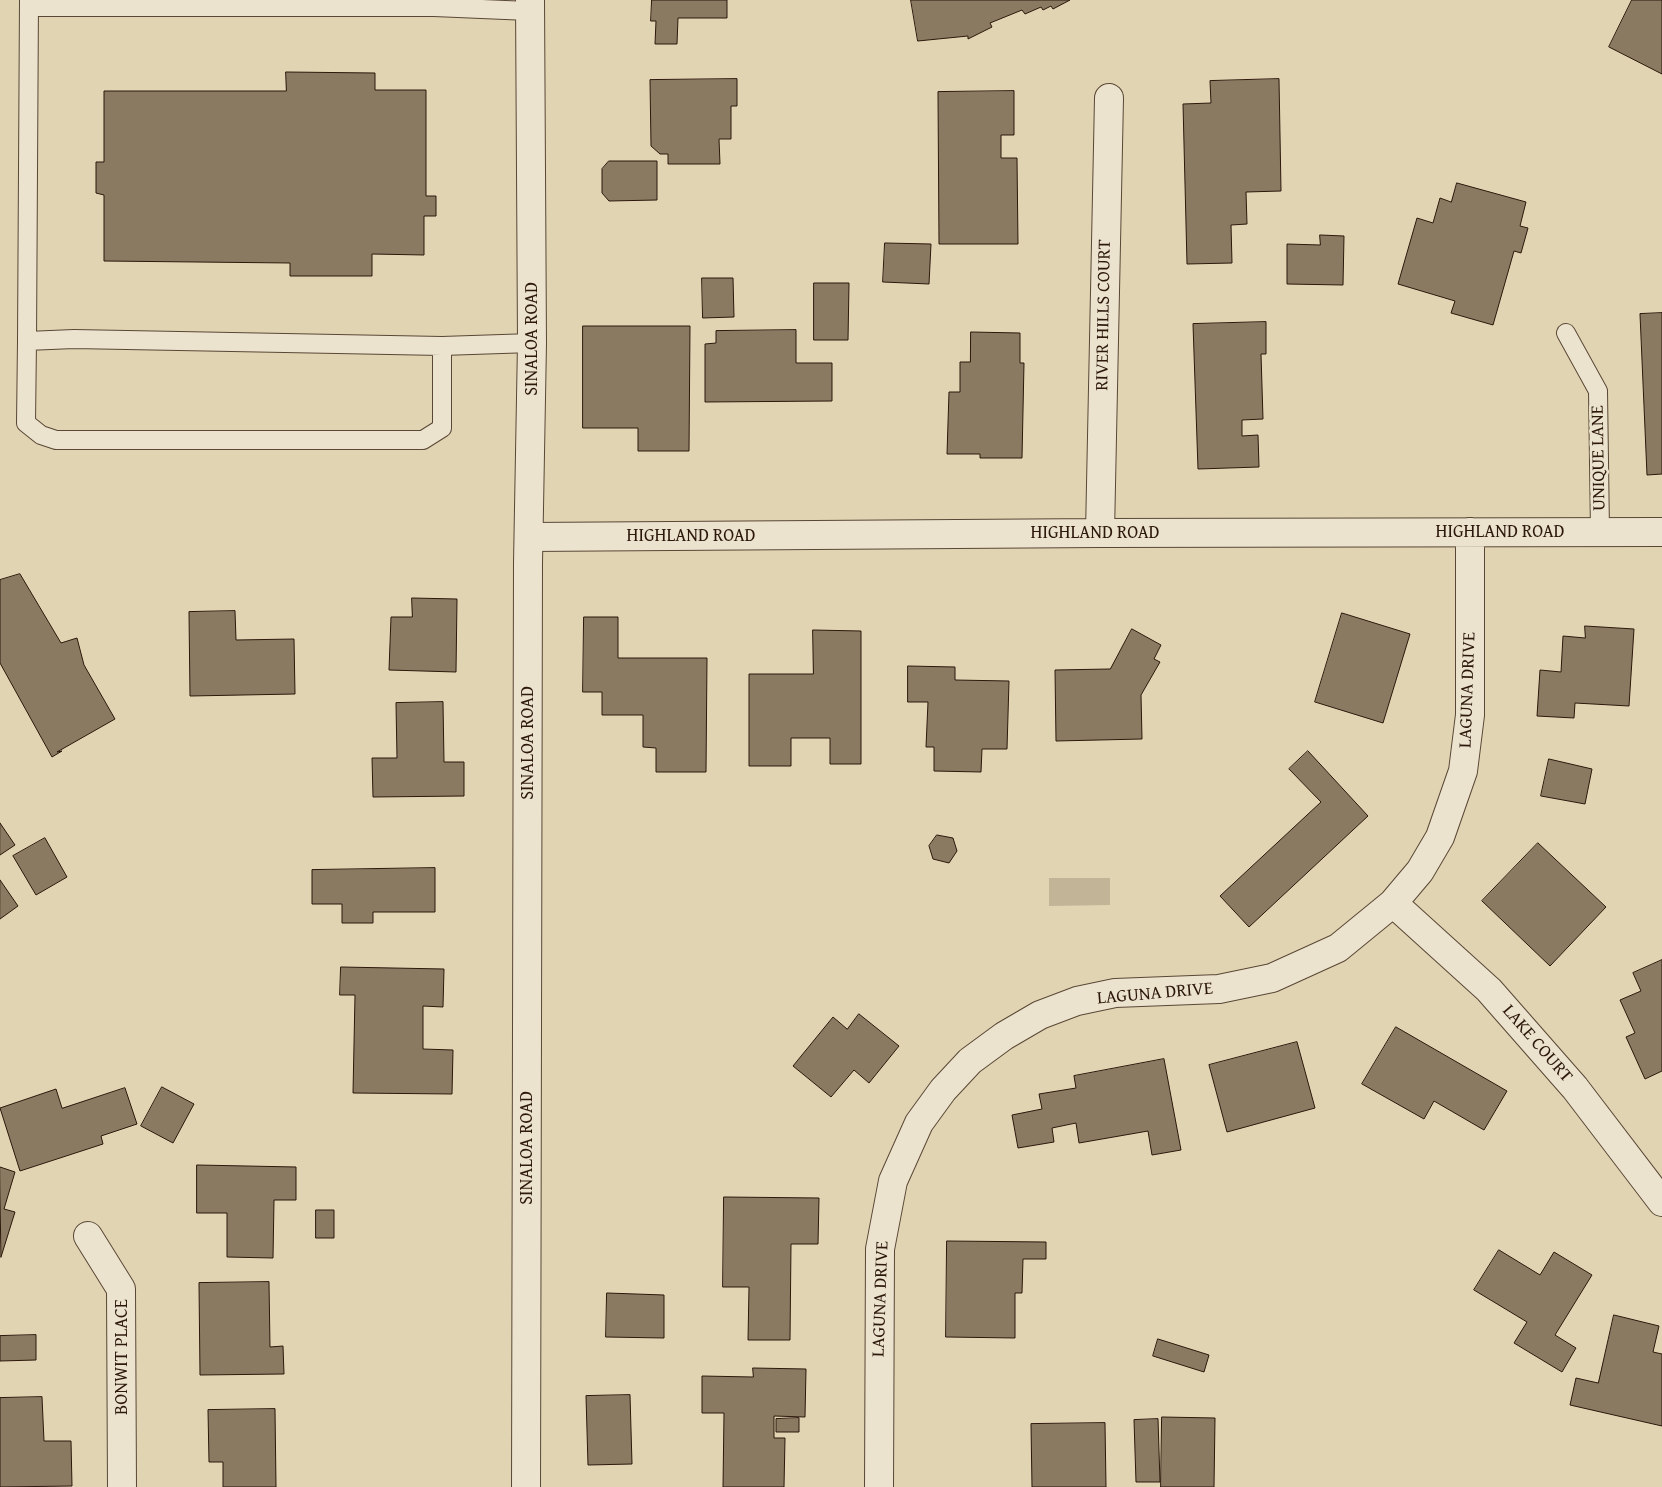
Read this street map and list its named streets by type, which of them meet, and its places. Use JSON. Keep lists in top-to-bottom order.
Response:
{
  "streets": {
    "street": [
      "RIVER HILLS COURT",
      "SINALOA ROAD",
      "HIGHLAND ROAD",
      "LAGUNA DRIVE",
      "LAKE COURT",
      "BONWIT PLACE"
    ],
    "lane": ["UNIQUE LANE"]
  },
  "crossings": [
    ["RIVER HILLS COURT", "HIGHLAND ROAD"],
    ["SINALOA ROAD", "HIGHLAND ROAD"],
    ["UNIQUE LANE", "HIGHLAND ROAD"],
    ["HIGHLAND ROAD", "LAGUNA DRIVE"],
    ["LAGUNA DRIVE", "LAKE COURT"]
  ]
}
